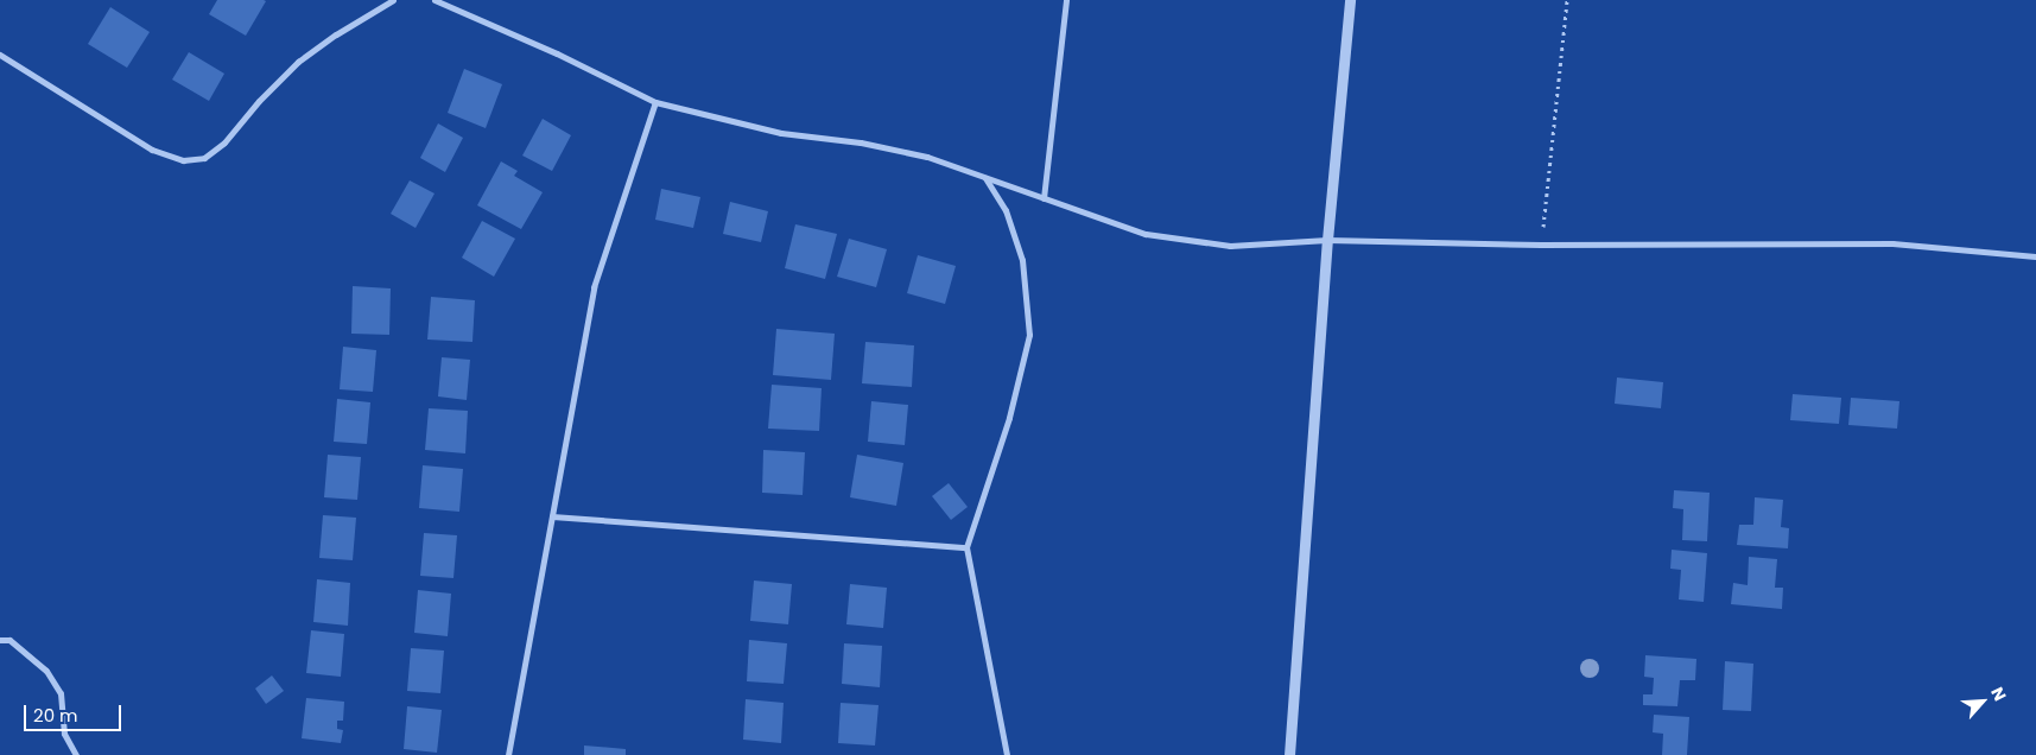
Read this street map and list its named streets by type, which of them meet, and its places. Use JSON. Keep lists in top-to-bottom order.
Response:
{
  "scale_bar": "20 m",
  "north": "top right"
}
